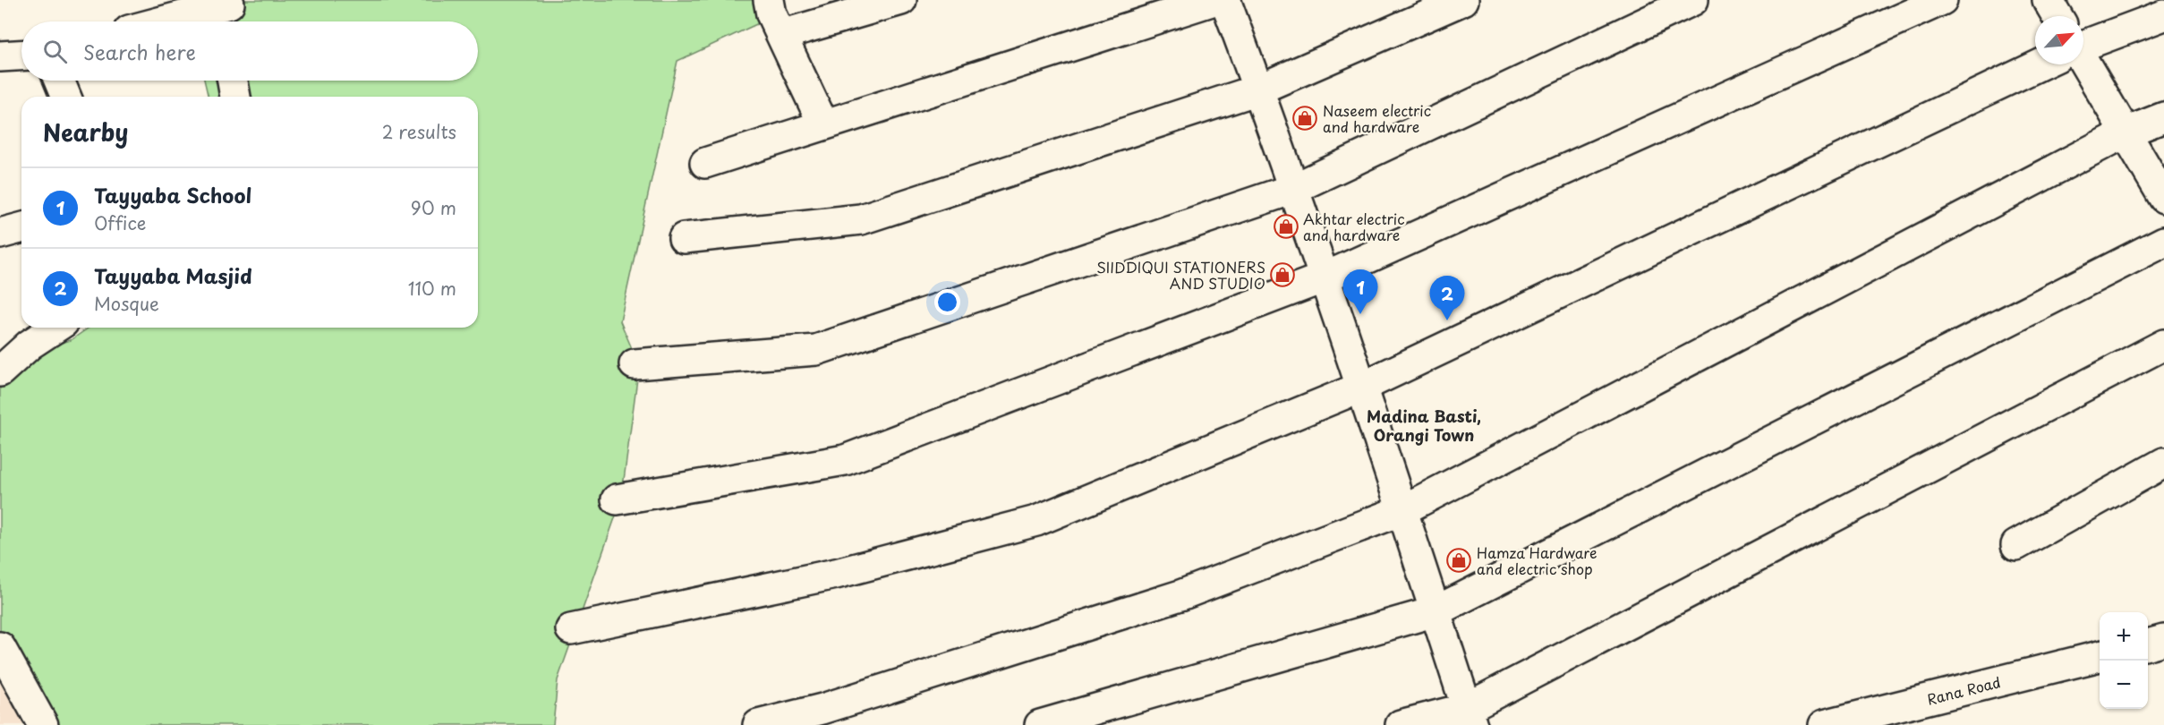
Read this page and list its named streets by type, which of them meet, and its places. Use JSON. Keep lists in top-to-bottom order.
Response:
{
  "streets": {
    "street": ["Rana Road"]
  },
  "districts": ["Madina Basti, Orangi Town"],
  "places": {
    "shop": [
      "Naseem electric and hardware",
      "Akhtar electric and hardware",
      "SIIDDIQUI STATIONERS AND STUDIO",
      "Hamza Hardware and electric shop"
    ]
  },
  "north": "top right",
  "page": {
    "search": "Search here",
    "heading": ["Nearby", "2 results"],
    "list": [
      {
        "mark": "1",
        "name": "Tayyaba School",
        "note": "Office",
        "value": "90 m"
      },
      {
        "mark": "2",
        "name": "Tayyaba Masjid",
        "note": "Mosque",
        "value": "110 m"
      }
    ],
    "pins": ["1", "2"],
    "map_buttons": ["+", "−"]
  }
}
